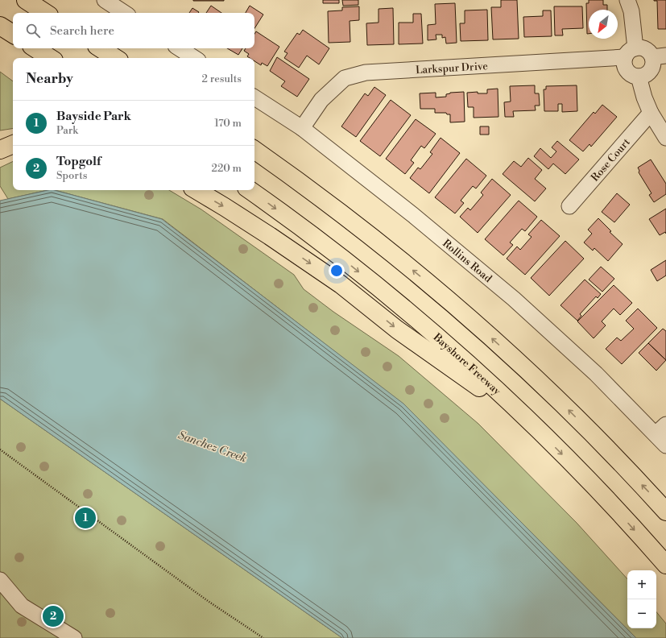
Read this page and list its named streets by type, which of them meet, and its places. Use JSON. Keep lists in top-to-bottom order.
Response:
{
  "streets": {
    "highway": ["Bayshore Freeway"],
    "street": ["Larkspur Drive", "Rose Court", "Rollins Road"]
  },
  "crossings": [
    ["Larkspur Drive", "Rollins Road"]
  ],
  "water": ["Sanchez Creek"],
  "north": "bottom left",
  "page": {
    "search": "Search here",
    "heading": ["Nearby", "2 results"],
    "list": [
      {
        "mark": "1",
        "name": "Bayside Park",
        "note": "Park",
        "value": "170 m"
      },
      {
        "mark": "2",
        "name": "Topgolf",
        "note": "Sports",
        "value": "220 m"
      }
    ],
    "pins": ["1", "2"],
    "map_buttons": ["+", "−"]
  }
}
